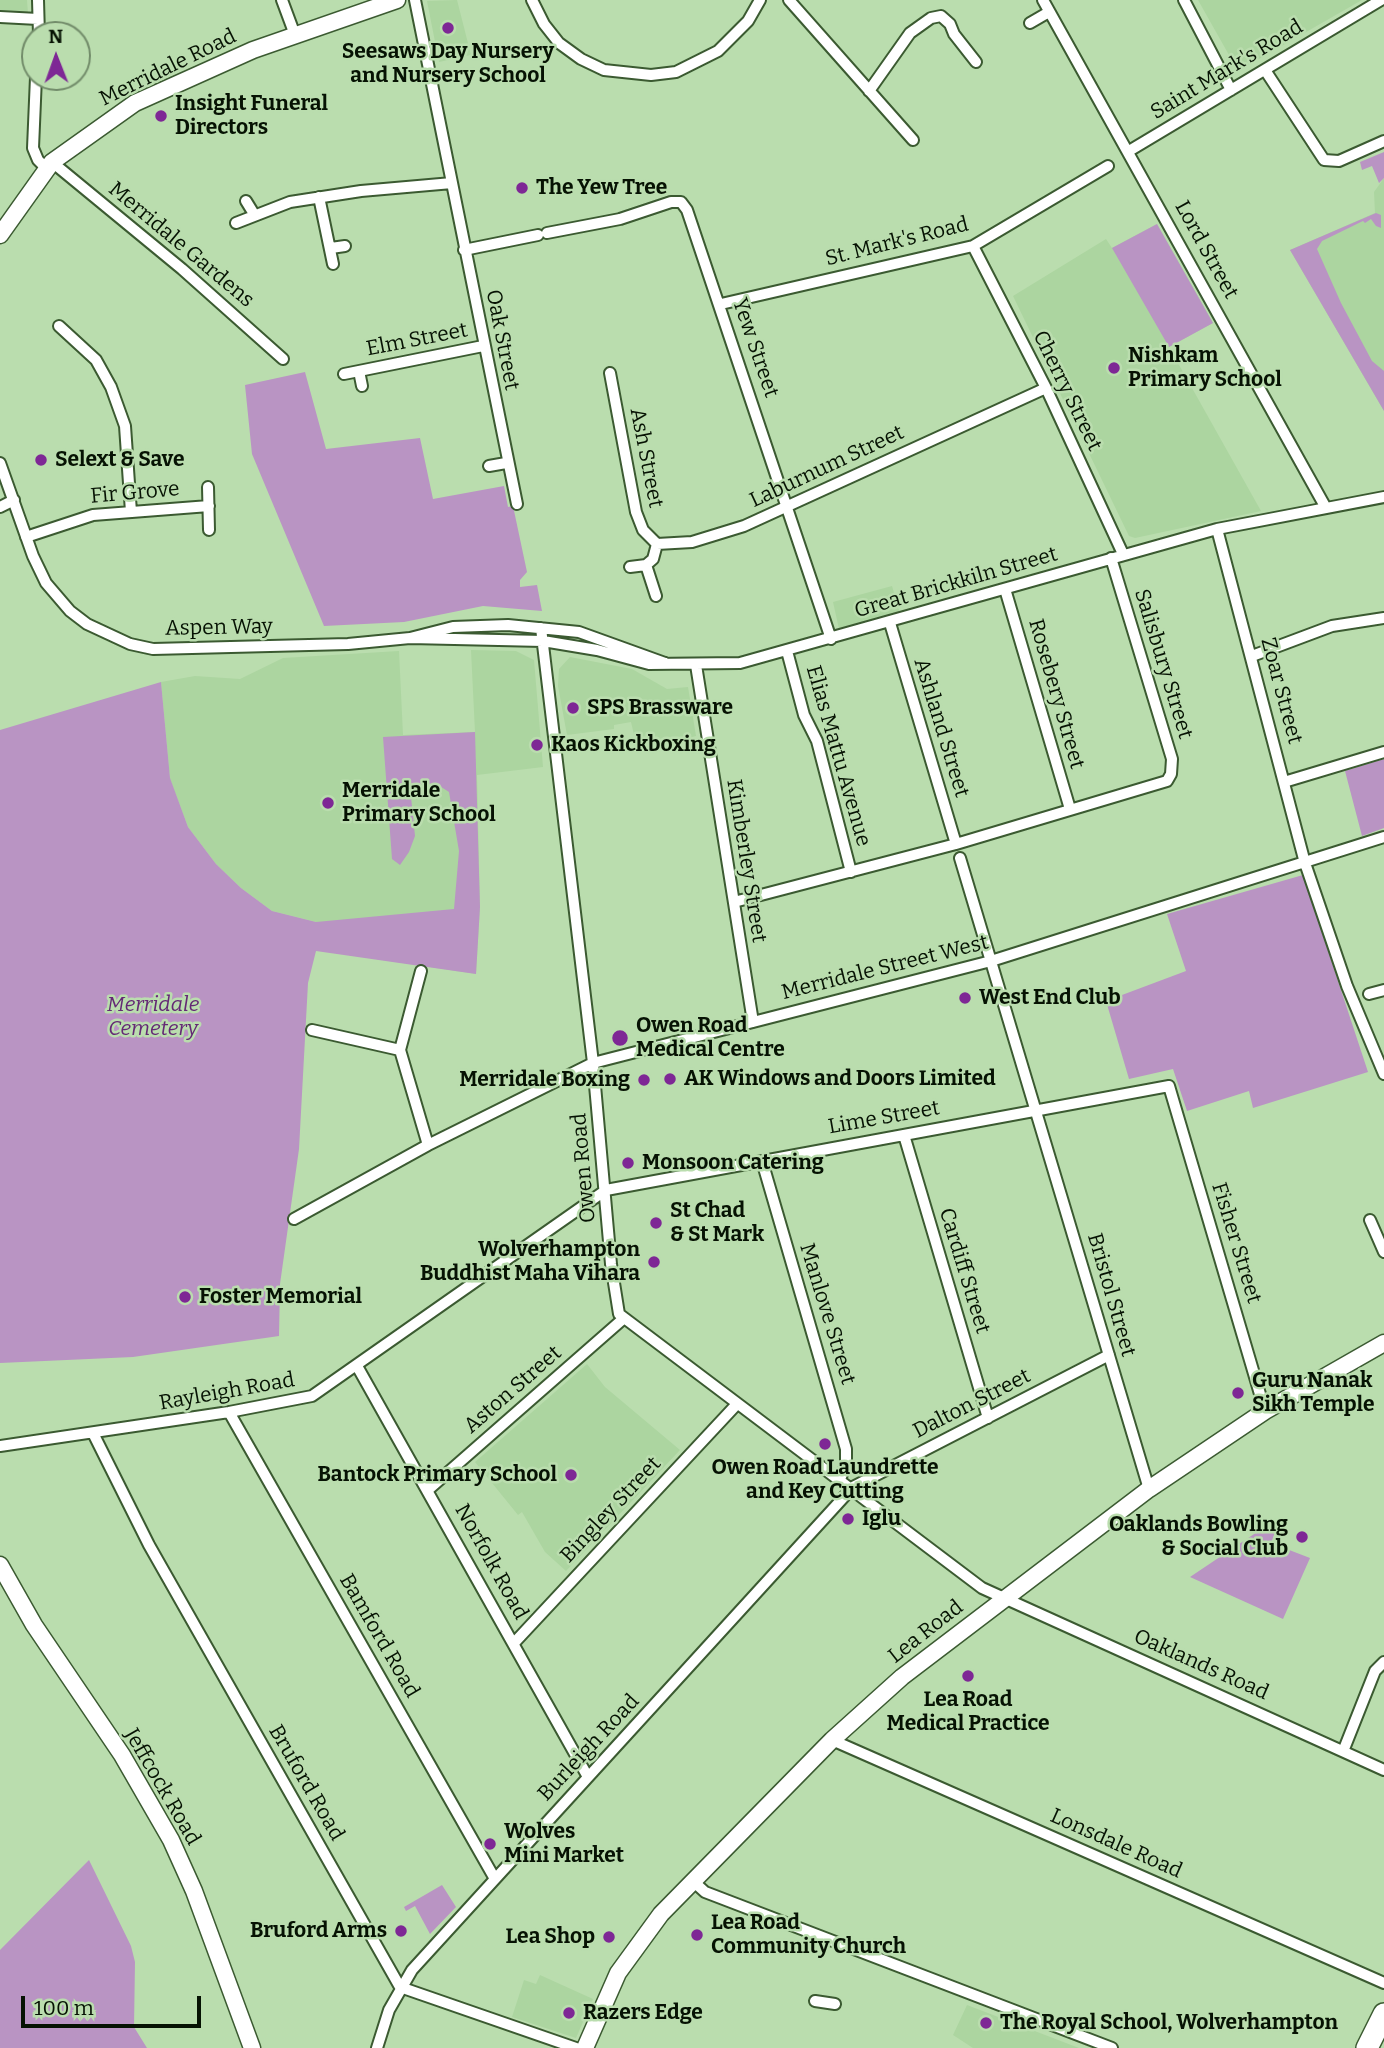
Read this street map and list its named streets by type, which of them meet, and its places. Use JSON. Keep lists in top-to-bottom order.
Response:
{
  "streets": {
    "street": [
      "Merridale Road",
      "Saint Mark's Road",
      "St. Mark's Road",
      "Merridale Gardens",
      "Lord Street",
      "Elm Street",
      "Oak Street",
      "Yew Street",
      "Cherry Street",
      "Ash Street",
      "Laburnum Street",
      "Fir Grove",
      "Great Brickkiln Street",
      "Aspen Way",
      "Salisbury Street",
      "Zoar Street",
      "Rosebery Street",
      "Ashland Street",
      "Elias Mattu Avenue",
      "Kimberley Street",
      "Merridale Street West",
      "Lime Street",
      "Owen Road",
      "Fisher Street",
      "Cardiff Street",
      "Bristol Street",
      "Manlove Street",
      "Aston Street",
      "Rayleigh Road",
      "Dalton Street",
      "Bingley Street",
      "Norfolk Road",
      "Lea Road",
      "Bamford Road",
      "Oaklands Road",
      "Burleigh Road",
      "Bruford Road",
      "Jeffcock Road",
      "Lonsdale Road"
    ]
  },
  "crossings": [
    ["Merridale Road", "Merridale Gardens"],
    ["Saint Mark's Road", "Lord Street"],
    ["St. Mark's Road", "Yew Street"],
    ["St. Mark's Road", "Cherry Street"],
    ["Lord Street", "Great Brickkiln Street"],
    ["Elm Street", "Oak Street"],
    ["Oak Street", "Yew Street"],
    ["Yew Street", "Laburnum Street"],
    ["Yew Street", "Great Brickkiln Street"],
    ["Cherry Street", "Laburnum Street"],
    ["Cherry Street", "Great Brickkiln Street"],
    ["Ash Street", "Laburnum Street"],
    ["Fir Grove", "Aspen Way"],
    ["Great Brickkiln Street", "Aspen Way"],
    ["Great Brickkiln Street", "Salisbury Street"],
    ["Great Brickkiln Street", "Zoar Street"],
    ["Great Brickkiln Street", "Rosebery Street"],
    ["Great Brickkiln Street", "Ashland Street"],
    ["Great Brickkiln Street", "Elias Mattu Avenue"],
    ["Great Brickkiln Street", "Kimberley Street"],
    ["Great Brickkiln Street", "Owen Road"],
    ["Aspen Way", "Owen Road"],
    ["Salisbury Street", "Elias Mattu Avenue"],
    ["Zoar Street", "Merridale Street West"],
    ["Rosebery Street", "Elias Mattu Avenue"],
    ["Ashland Street", "Elias Mattu Avenue"],
    ["Elias Mattu Avenue", "Kimberley Street"],
    ["Kimberley Street", "Merridale Street West"],
    ["Merridale Street West", "Owen Road"],
    ["Lime Street", "Owen Road"],
    ["Lime Street", "Fisher Street"],
    ["Lime Street", "Cardiff Street"],
    ["Lime Street", "Bristol Street"],
    ["Lime Street", "Manlove Street"],
    ["Lime Street", "Rayleigh Road"],
    ["Owen Road", "Aston Street"],
    ["Owen Road", "Rayleigh Road"],
    ["Fisher Street", "Lea Road"],
    ["Cardiff Street", "Dalton Street"],
    ["Bristol Street", "Dalton Street"],
    ["Bristol Street", "Lea Road"],
    ["Aston Street", "Norfolk Road"],
    ["Rayleigh Road", "Norfolk Road"],
    ["Rayleigh Road", "Bamford Road"],
    ["Rayleigh Road", "Bruford Road"],
    ["Dalton Street", "Burleigh Road"],
    ["Bingley Street", "Norfolk Road"],
    ["Norfolk Road", "Burleigh Road"],
    ["Lea Road", "Oaklands Road"],
    ["Lea Road", "Lonsdale Road"],
    ["Bamford Road", "Burleigh Road"],
    ["Burleigh Road", "Bruford Road"]
  ],
  "parks": ["Merridale Cemetery"],
  "places": [
    "Seesaws Day Nursery and Nursery School",
    "Insight Funeral Directors",
    "The Yew Tree",
    "Nishkam Primary School",
    "Selext & Save",
    "SPS Brassware",
    "Kaos Kickboxing",
    "Merridale Primary School",
    "West End Club",
    "Owen Road Medical Centre",
    "AK Windows and Doors Limited",
    "Merridale Boxing",
    "Monsoon Catering",
    "St Chad & St Mark",
    "Wolverhampton Buddhist Maha Vihara",
    "Foster Memorial",
    "Guru Nanak Sikh Temple",
    "Owen Road Laundrette and Key Cutting",
    "Bantock Primary School",
    "Iglu",
    "Oaklands Bowling & Social Club",
    "Lea Road Medical Practice",
    "Wolves Mini Market",
    "Bruford Arms",
    "Lea Road Community Church",
    "Lea Shop",
    "Razers Edge",
    "The Royal School, Wolverhampton"
  ],
  "scale_bar": "100 m",
  "north": "top"
}
